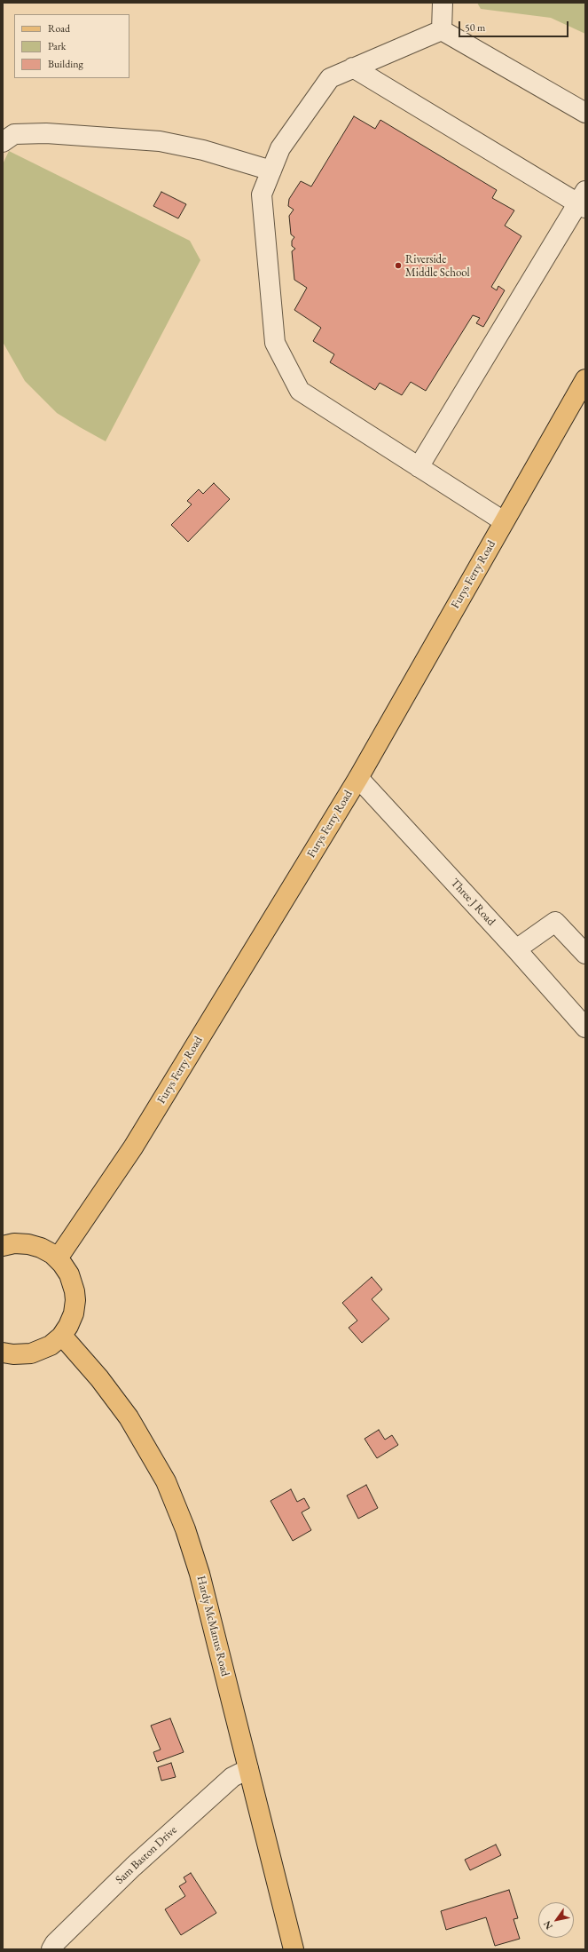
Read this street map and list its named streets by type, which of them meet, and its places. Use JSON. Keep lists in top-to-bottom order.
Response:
{
  "streets": {
    "main road": ["Furys Ferry Road", "Hardy McManus Road"],
    "street": ["Three J Road", "Sam Baston Drive"]
  },
  "crossings": [
    ["Furys Ferry Road", "Three J Road"],
    ["Hardy McManus Road", "Sam Baston Drive"]
  ],
  "places": ["Riverside Middle School"],
  "legend": ["Road", "Park", "Building"],
  "scale_bar": "50 m",
  "north": "bottom left"
}
